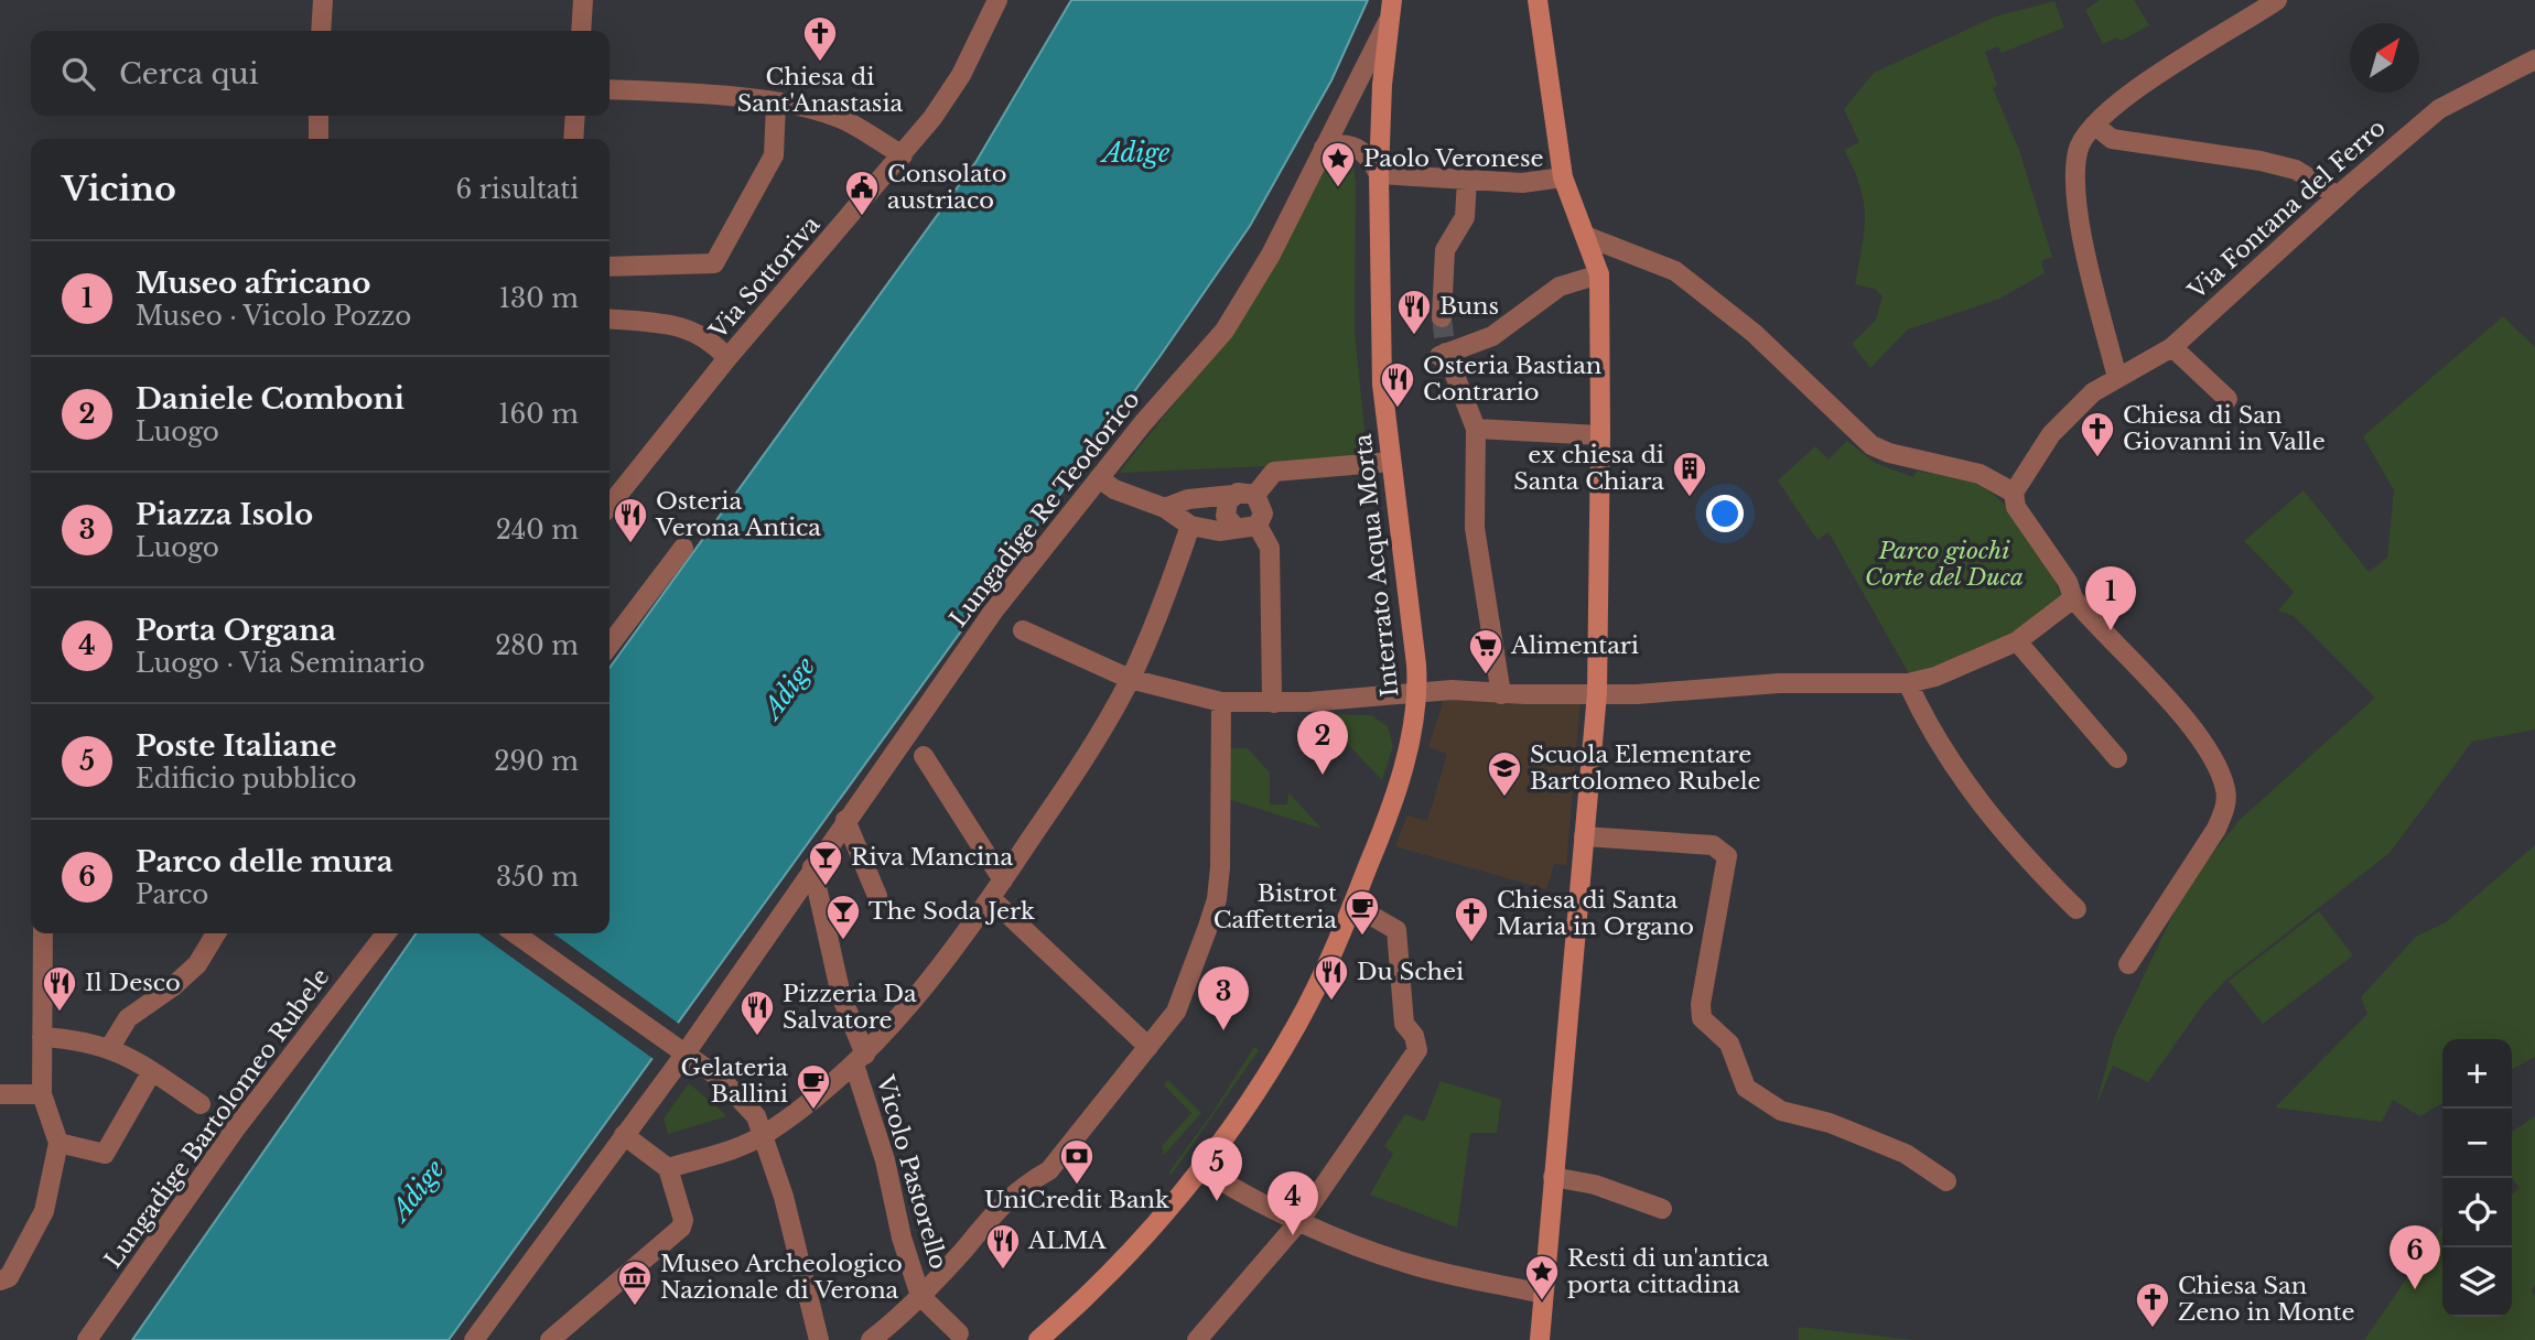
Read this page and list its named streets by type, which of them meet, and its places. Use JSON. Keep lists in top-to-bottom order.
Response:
{
  "streets": {
    "main road": ["Interrato Acqua Morta"],
    "street": [
      "Via Fontana del Ferro",
      "Via Sottoriva",
      "Lungadige Re Teodorico",
      "Lungadige Bartolomeo Rubele",
      "Vicolo Pastorello"
    ]
  },
  "crossings": [
    ["Lungadige Re Teodorico", "Interrato Acqua Morta"],
    ["Lungadige Re Teodorico", "Vicolo Pastorello"]
  ],
  "water": ["Adige"],
  "parks": ["Parco giochi Corte del Duca"],
  "places": {
    "church": [
      "Chiesa di Sant'Anastasia",
      "Chiesa di San Giovanni in Valle",
      "Chiesa di Santa Maria in Organo",
      "Chiesa San Zeno in Monte"
    ],
    "place": ["Paolo Veronese", "Resti di un'antica porta cittadina"],
    "public building": ["Consolato austriaco"],
    "restaurant": [
      "Buns",
      "Osteria Bastian Contrario",
      "Osteria Verona Antica",
      "Du Schei",
      "Il Desco",
      "Pizzeria Da Salvatore",
      "ALMA"
    ],
    "building": ["ex chiesa di Santa Chiara"],
    "supermarket": ["Alimentari"],
    "school or university": ["Scuola Elementare Bartolomeo Rubele"],
    "bar": ["Riva Mancina", "The Soda Jerk"],
    "cafe": ["Bistrot Caffetteria", "Gelateria Ballini"],
    "bank": ["UniCredit Bank"],
    "museum": ["Museo Archeologico Nazionale di Verona"]
  },
  "north": "top right",
  "page": {
    "search": "Cerca qui",
    "heading": ["Vicino", "6 risultati"],
    "list": [
      {
        "mark": "1",
        "name": "Museo africano",
        "note": "Museo · Vicolo Pozzo",
        "value": "130 m"
      },
      {
        "mark": "2",
        "name": "Daniele Comboni",
        "note": "Luogo",
        "value": "160 m"
      },
      {
        "mark": "3",
        "name": "Piazza Isolo",
        "note": "Luogo",
        "value": "240 m"
      },
      {
        "mark": "4",
        "name": "Porta Organa",
        "note": "Luogo · Via Seminario",
        "value": "280 m"
      },
      {
        "mark": "5",
        "name": "Poste Italiane",
        "note": "Edificio pubblico",
        "value": "290 m"
      },
      {
        "mark": "6",
        "name": "Parco delle mura",
        "note": "Parco",
        "value": "350 m"
      }
    ],
    "pins": [
      "1",
      "2",
      "3",
      "5",
      "4",
      "6"
    ],
    "map_buttons": ["+", "−"]
  }
}
